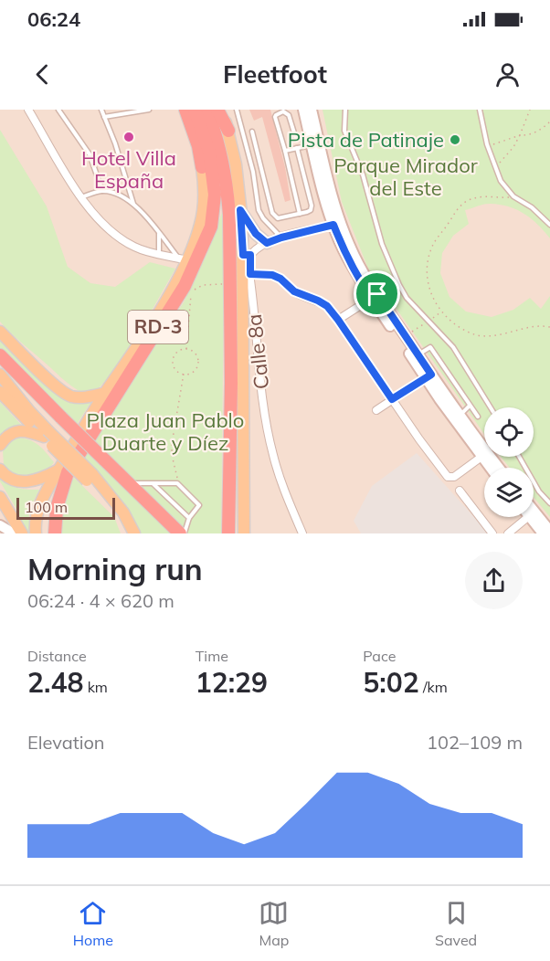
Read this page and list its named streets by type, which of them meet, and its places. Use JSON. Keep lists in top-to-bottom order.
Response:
{
  "streets": {
    "highway": ["RD-3"],
    "street": ["Calle 8a"]
  },
  "parks": ["Parque Mirador del Este", "Plaza Juan Pablo Duarte y Díez"],
  "places": ["Hotel Villa España", "Pista de Patinaje"],
  "scale_bar": "100 m",
  "page": {
    "status": "06:24",
    "header": "Fleetfoot",
    "scale": "100 m",
    "heading": ["Morning run", "06:24 · 4 × 620 m"],
    "stats": [
      ["Distance", "2.48 km"],
      ["Time", "12:29"],
      ["Pace", "5:02 /km"]
    ],
    "chart": ["Elevation", "102–109 m"],
    "tabs": ["Home", "Map", "Saved"]
  }
}
